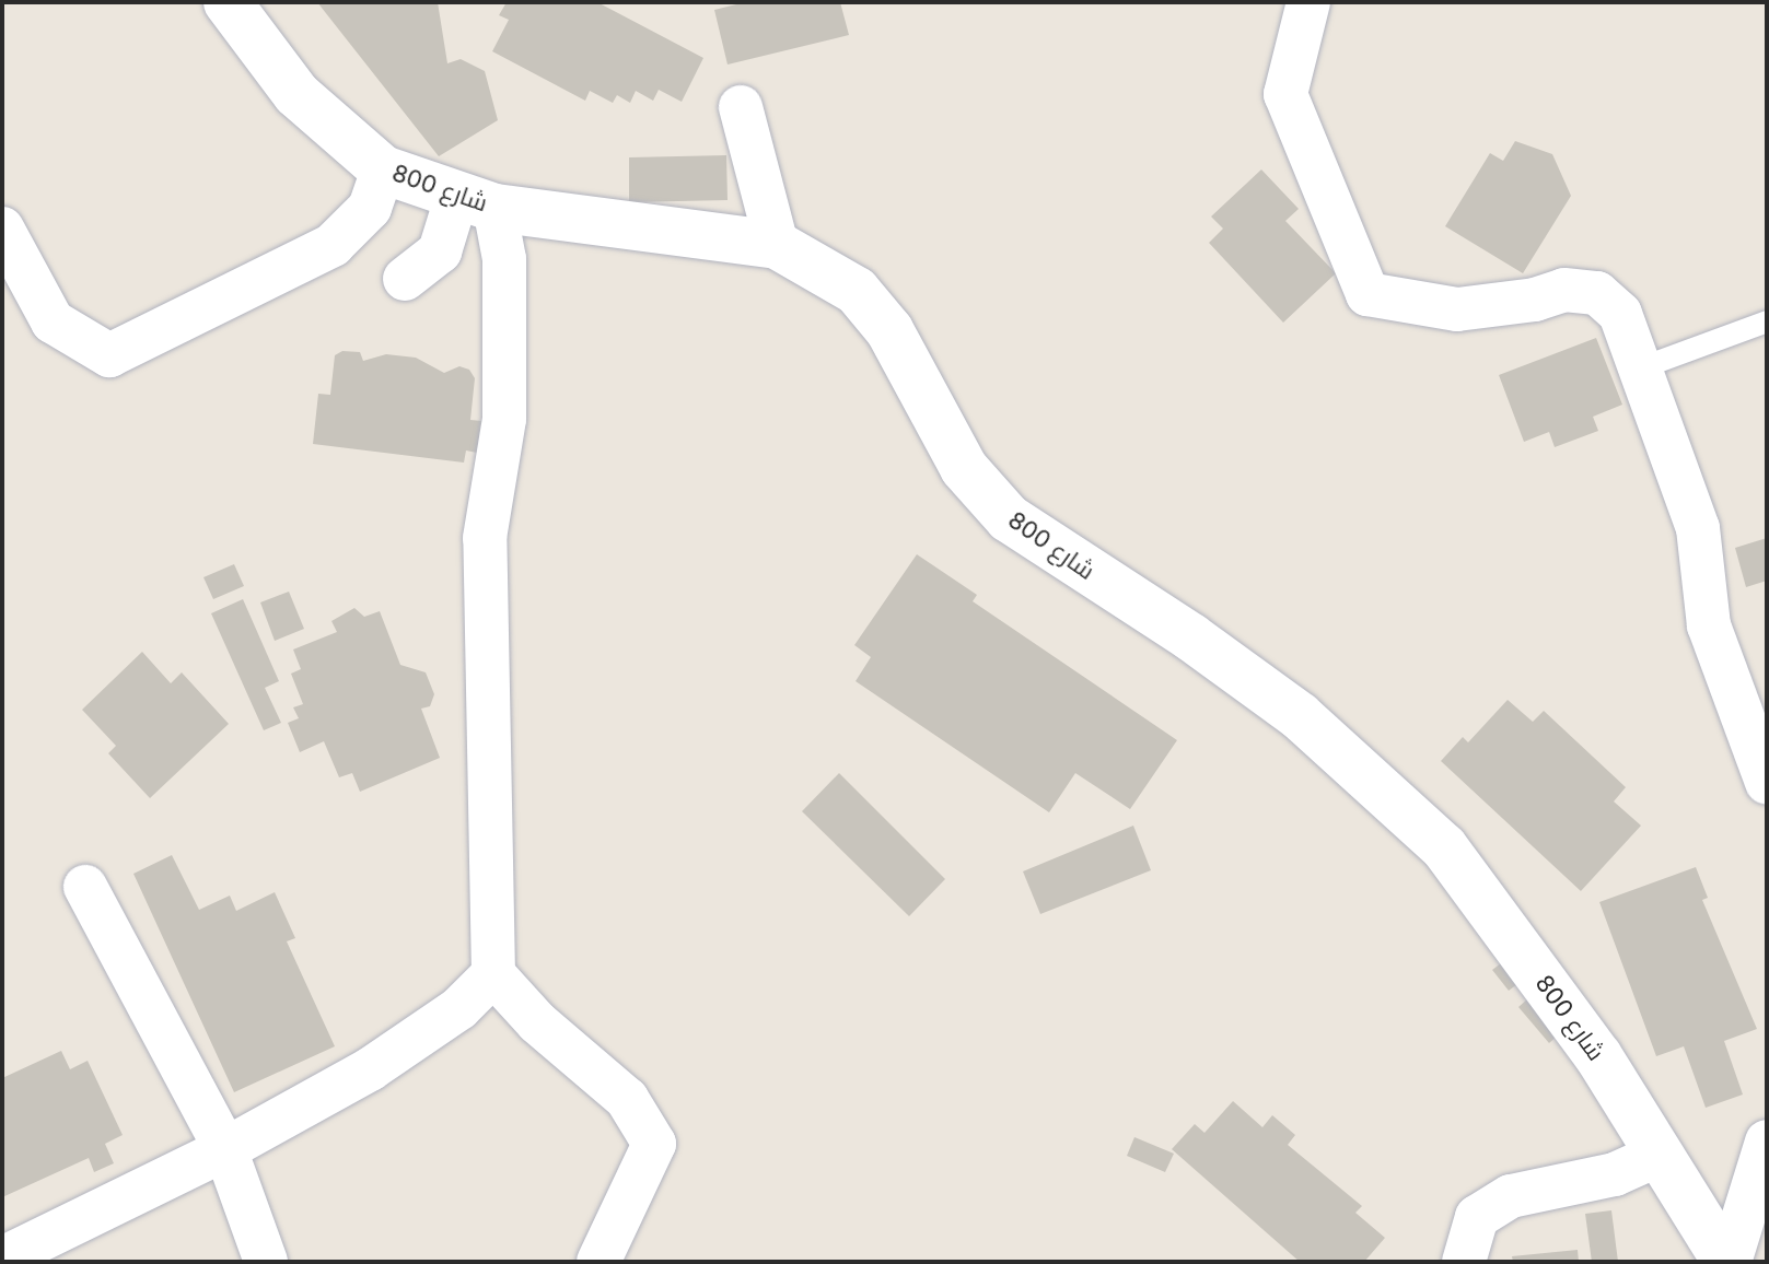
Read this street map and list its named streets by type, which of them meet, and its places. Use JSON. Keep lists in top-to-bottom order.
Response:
{
  "streets": {
    "main road": ["شارع 800"]
  }
}
